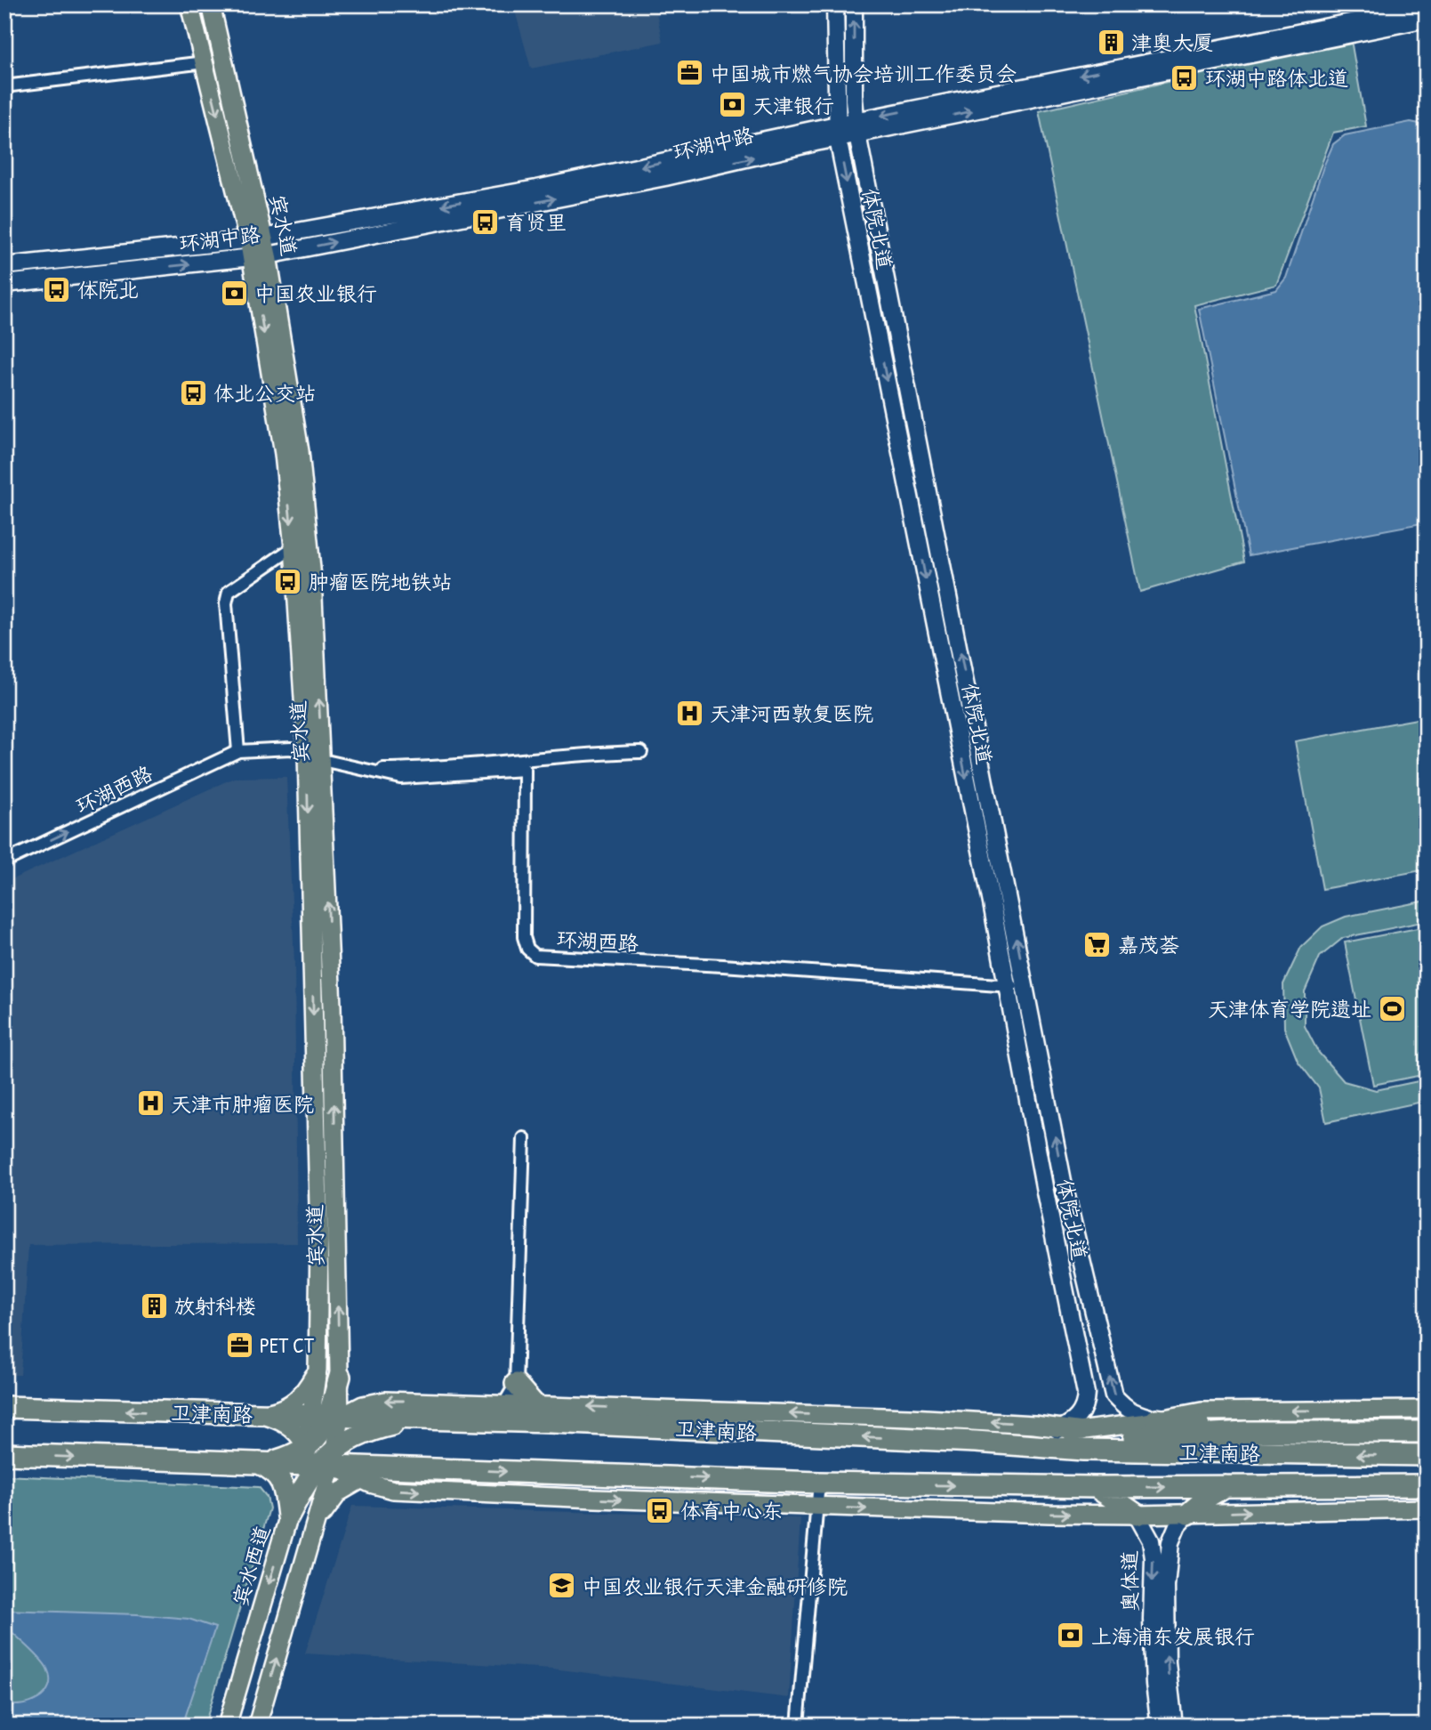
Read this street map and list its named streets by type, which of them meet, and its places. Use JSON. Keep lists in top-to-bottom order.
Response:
{
  "streets": {
    "highway": ["卫津南路"],
    "main road": ["宾水道", "宾水西道"],
    "street": [
      "环湖中路",
      "体院北道",
      "环湖西路",
      "奥体道"
    ]
  },
  "crossings": [
    ["环湖中路", "宾水道"],
    ["环湖中路", "体院北道"],
    ["宾水道", "环湖西路"],
    ["宾水道", "卫津南路"],
    ["体院北道", "环湖西路"]
  ],
  "places": {
    "building": ["津奥大厦", "放射科楼"],
    "office": ["中国城市燃气协会培训工作委员会", "PET CT"],
    "bus stop": [
      "环湖中路体北道",
      "育贤里",
      "体院北",
      "体北公交站",
      "肿瘤医院地铁站",
      "体育中心东"
    ],
    "bank": ["天津银行", "中国农业银行", "上海浦东发展银行"],
    "hospital": ["天津河西敦复医院", "天津市肿瘤医院"],
    "supermarket": ["嘉茂荟"],
    "sports": ["天津体育学院遗址"],
    "school or university": ["中国农业银行天津金融研修院"]
  }
}
